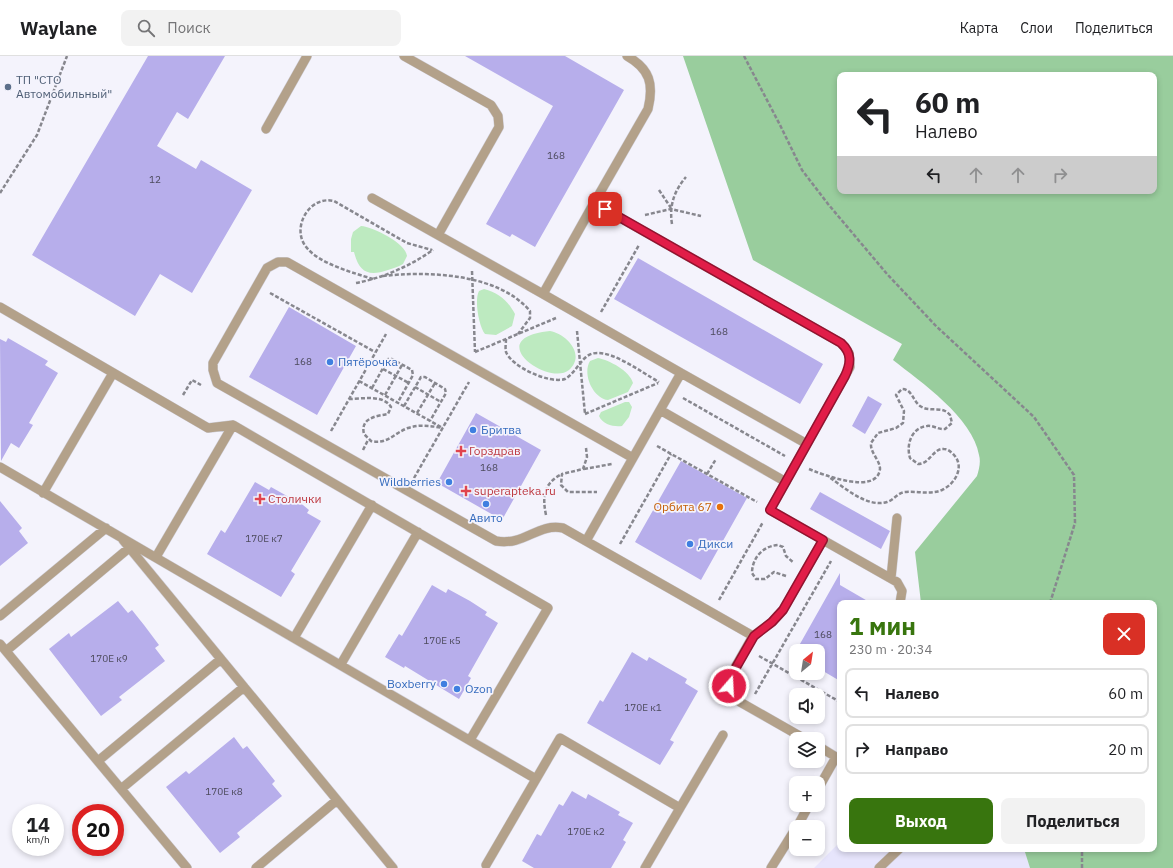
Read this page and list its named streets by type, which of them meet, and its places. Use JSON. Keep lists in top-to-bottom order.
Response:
{
  "places": {
    "other": [
      "ТП \"СТО Автомобильный\"",
      "Пятёрочка",
      "Бритва",
      "Wildberries",
      "Авито",
      "Орбита 67",
      "Дикси",
      "Boxberry",
      "Ozon"
    ],
    "health": ["Горздрав", "superapteka.ru", "Столички"]
  },
  "house_numbers": [
    "168",
    "12",
    "168",
    "168",
    "168",
    "170Е к7",
    "168",
    "170Е к5",
    "170Е к9",
    "170Е к1",
    "170Е к8",
    "170Е к2"
  ],
  "north": "top right",
  "page": {
    "header": "Waylane",
    "search": "Поиск",
    "nav": ["Карта", "Слои", "Поделиться"],
    "turn": ["60 m", "Налево"],
    "heading": ["1 мин", "230 m · 20:34"],
    "map_buttons": ["+", "−"],
    "list": [
      {
        "name": "Налево",
        "value": "60 m"
      },
      {
        "name": "Направо",
        "value": "20 m"
      }
    ],
    "buttons": ["Выход", "Поделиться"],
    "speed": "14 km/h",
    "limit": "20"
  }
}
